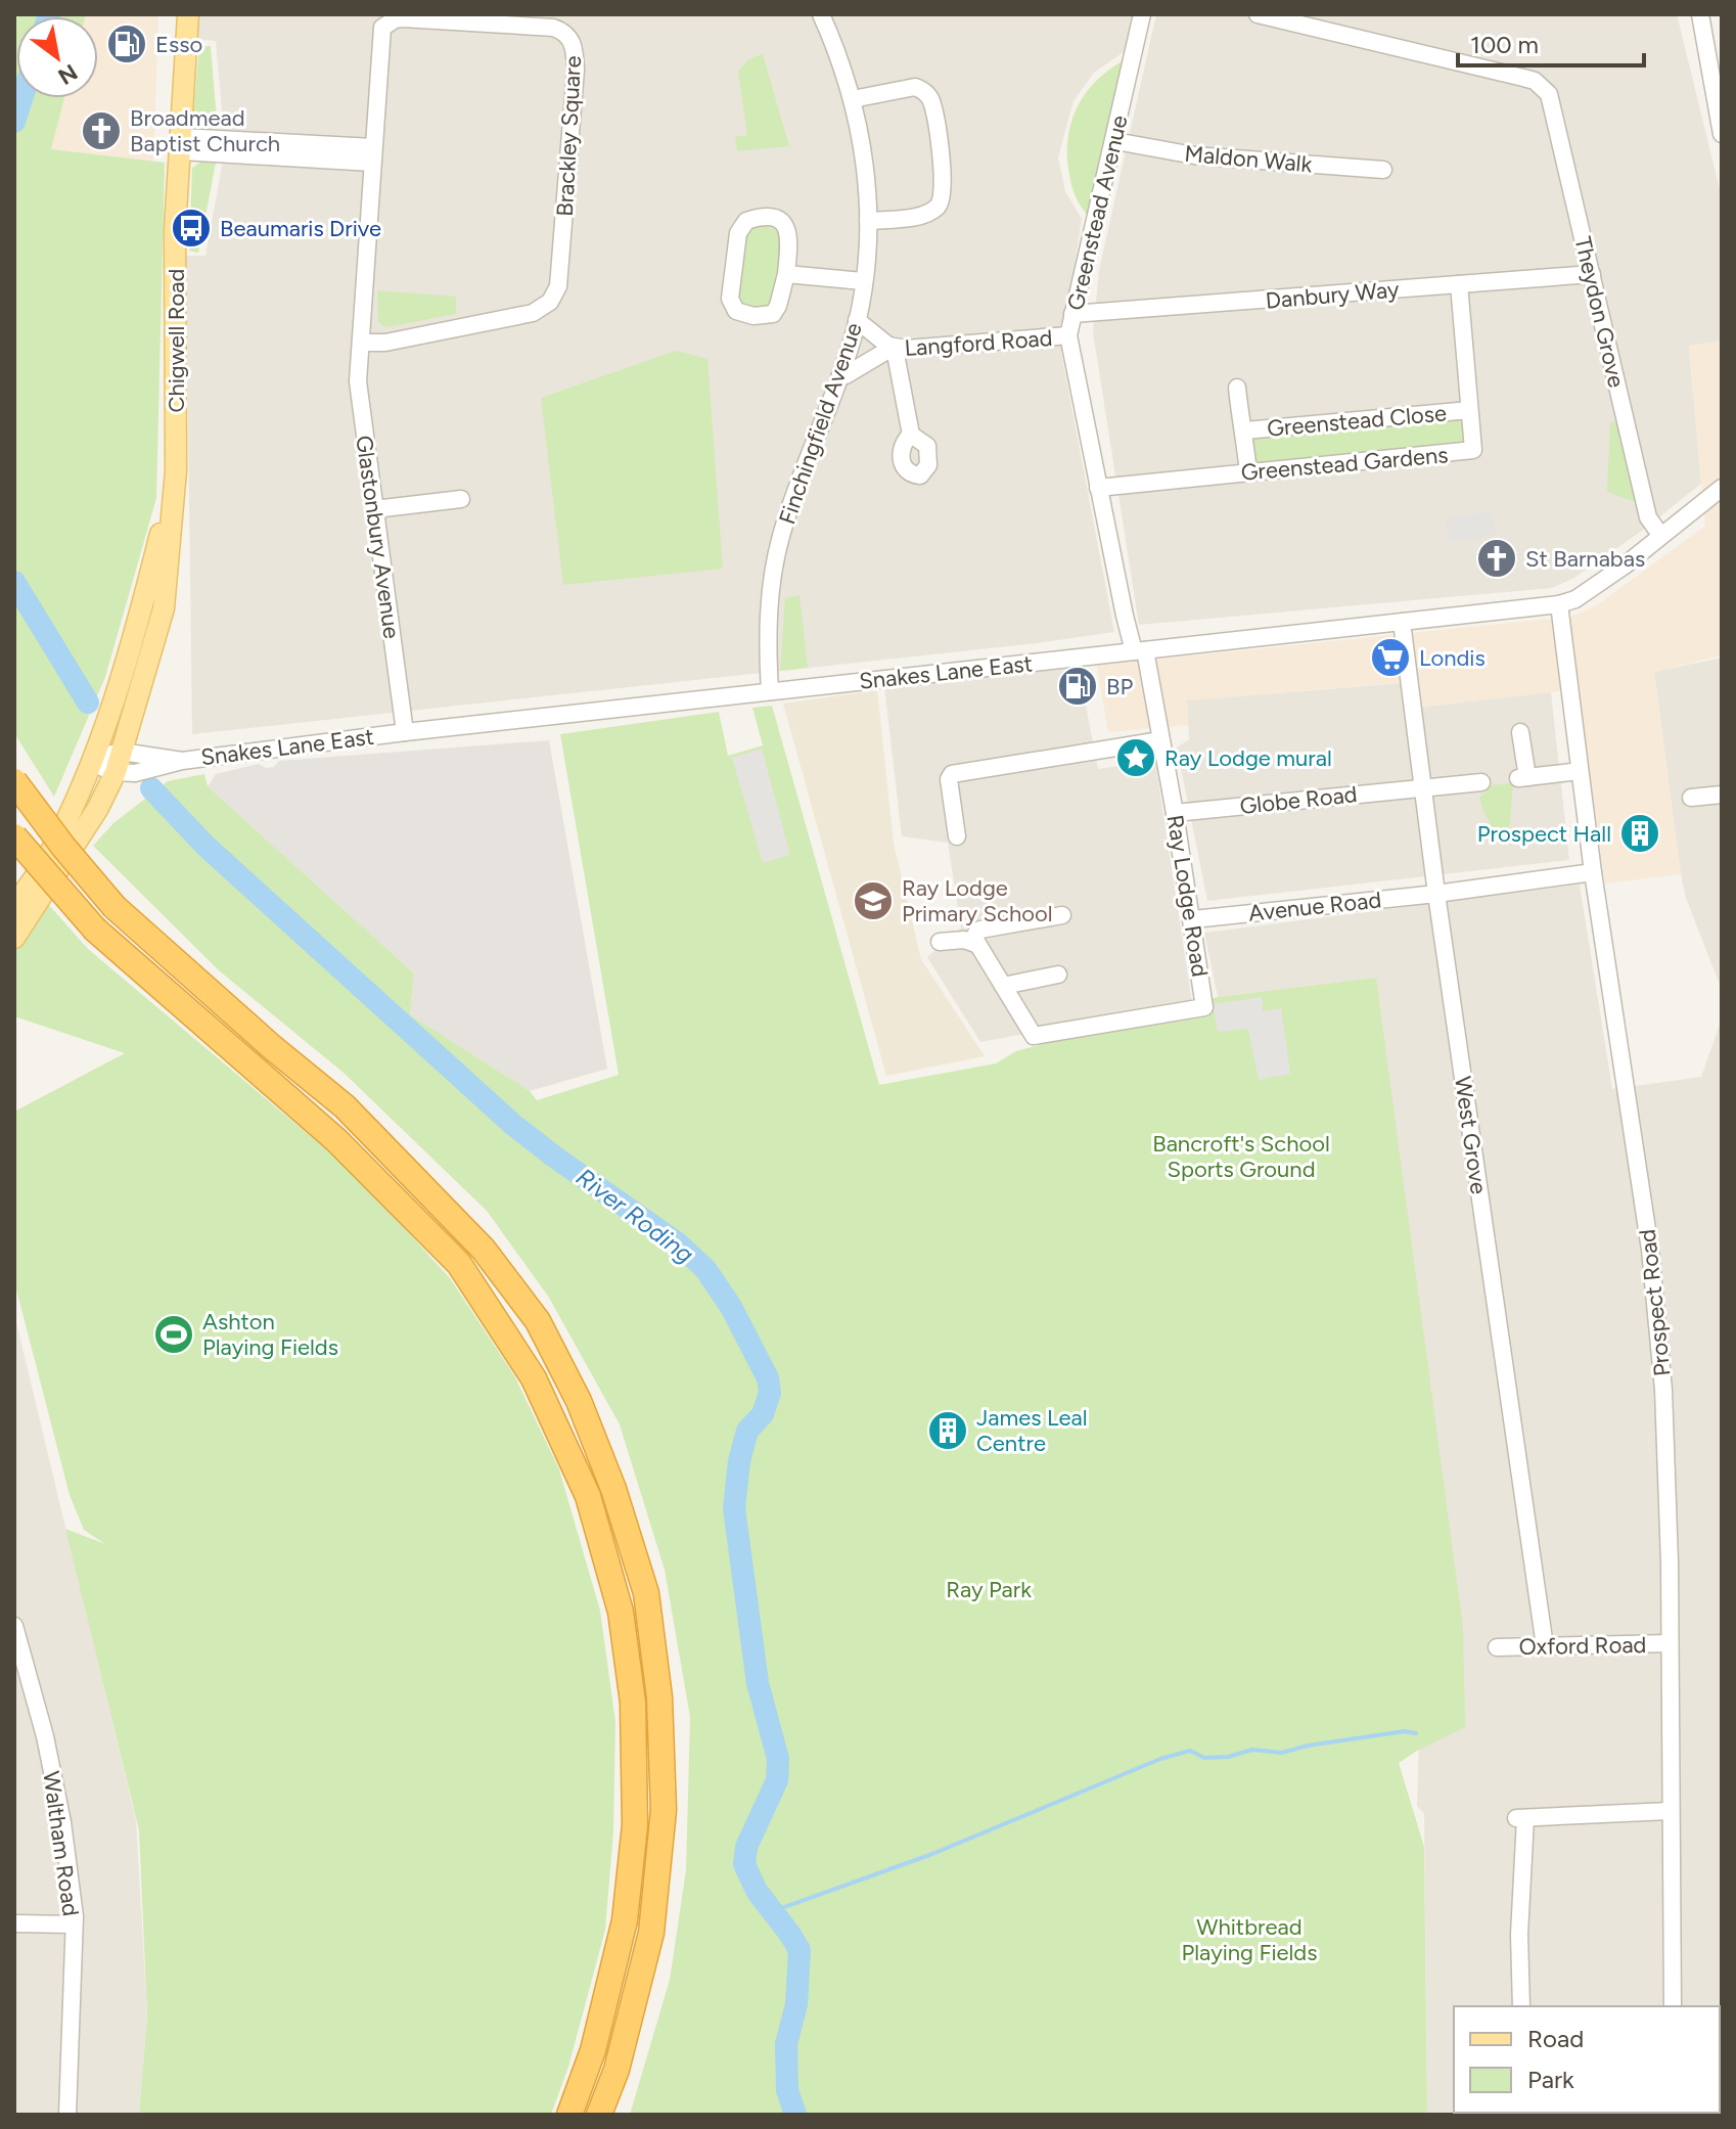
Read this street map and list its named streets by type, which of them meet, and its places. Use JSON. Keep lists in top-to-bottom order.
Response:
{
  "streets": {
    "main road": ["Chigwell Road"],
    "street": [
      "Brackley Square",
      "Maldon Walk",
      "Greenstead Avenue",
      "Danbury Way",
      "Theydon Grove",
      "Langford Road",
      "Greenstead Close",
      "Finchingfield Avenue",
      "Greenstead Gardens",
      "Glastonbury Avenue",
      "Snakes Lane East",
      "Globe Road",
      "Ray Lodge Road",
      "Avenue Road",
      "West Grove",
      "Prospect Road",
      "Oxford Road",
      "Waltham Road"
    ]
  },
  "crossings": [
    ["Brackley Square", "Glastonbury Avenue"],
    ["Maldon Walk", "Greenstead Avenue"],
    ["Greenstead Avenue", "Danbury Way"],
    ["Greenstead Avenue", "Langford Road"],
    ["Greenstead Avenue", "Greenstead Gardens"],
    ["Greenstead Avenue", "Snakes Lane East"],
    ["Greenstead Avenue", "Ray Lodge Road"],
    ["Danbury Way", "Theydon Grove"],
    ["Danbury Way", "Greenstead Gardens"],
    ["Theydon Grove", "Snakes Lane East"],
    ["Chigwell Road", "Snakes Lane East"],
    ["Langford Road", "Finchingfield Avenue"],
    ["Greenstead Close", "Greenstead Gardens"],
    ["Finchingfield Avenue", "Snakes Lane East"],
    ["Glastonbury Avenue", "Snakes Lane East"],
    ["Snakes Lane East", "Ray Lodge Road"],
    ["Snakes Lane East", "West Grove"],
    ["Snakes Lane East", "Prospect Road"],
    ["Globe Road", "Ray Lodge Road"],
    ["Globe Road", "West Grove"],
    ["Ray Lodge Road", "Avenue Road"],
    ["Avenue Road", "West Grove"],
    ["Avenue Road", "Prospect Road"],
    ["West Grove", "Oxford Road"],
    ["Prospect Road", "Oxford Road"]
  ],
  "water": ["River Roding"],
  "parks": ["Bancroft's School Sports Ground", "Ray Park", "Whitbread Playing Fields"],
  "places": {
    "fuel station": ["Esso", "BP"],
    "church": ["Broadmead Baptist Church", "St Barnabas"],
    "bus stop": ["Beaumaris Drive"],
    "supermarket": ["Londis"],
    "place": ["Ray Lodge mural"],
    "building": ["Prospect Hall", "James Leal Centre"],
    "school or university": ["Ray Lodge Primary School"],
    "sports": ["Ashton Playing Fields"]
  },
  "legend": ["Road", "Park"],
  "scale_bar": "100 m",
  "north": "bottom right"
}
